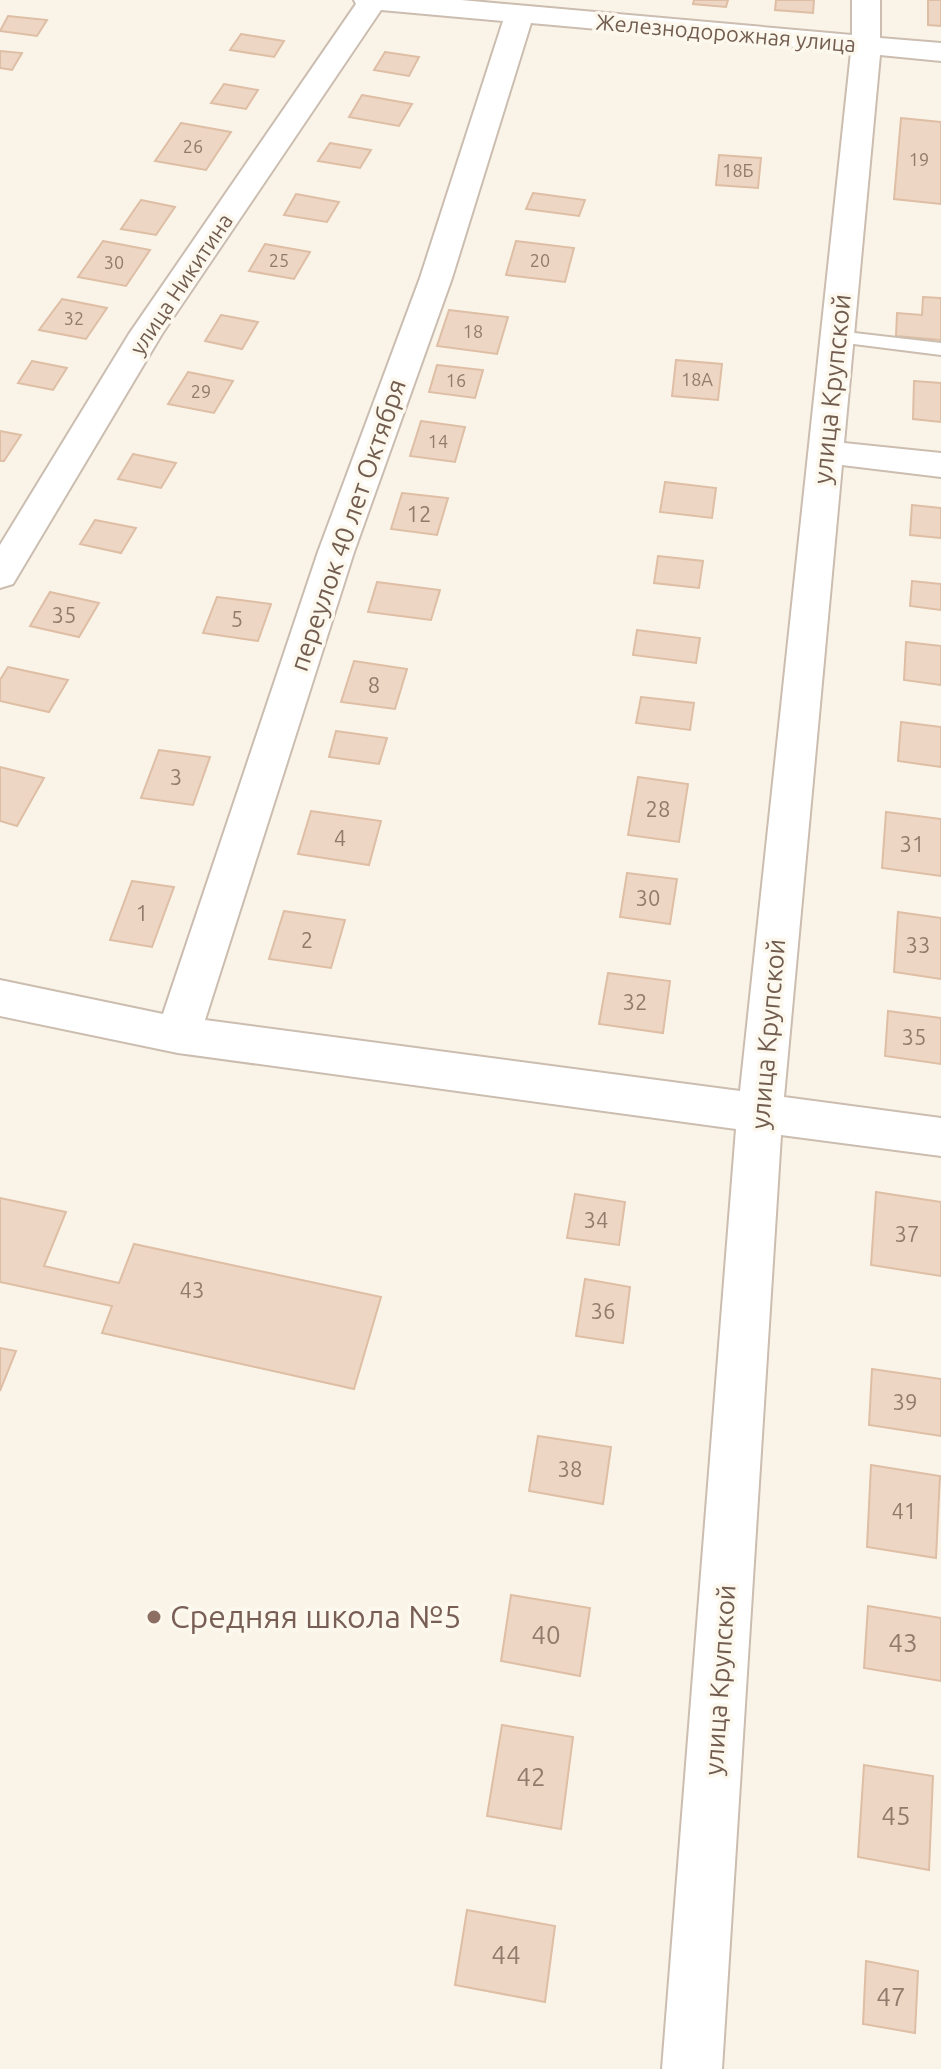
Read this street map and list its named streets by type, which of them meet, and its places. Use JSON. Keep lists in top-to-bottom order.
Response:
{
  "streets": {
    "street": [
      "Железнодорожная улица",
      "улица Никитина",
      "улица Крупской",
      "переулок 40 лет Октября"
    ]
  },
  "crossings": [
    ["Железнодорожная улица", "улица Никитина"],
    ["Железнодорожная улица", "улица Крупской"],
    ["Железнодорожная улица", "переулок 40 лет Октября"]
  ],
  "places": ["Средняя школа №5"],
  "house_numbers": [
    "26",
    "19",
    "18Б",
    "25",
    "20",
    "30",
    "32",
    "18",
    "18А",
    "16",
    "29",
    "14",
    "12",
    "35",
    "5",
    "8",
    "3",
    "28",
    "4",
    "31",
    "30",
    "1",
    "2",
    "33",
    "32",
    "35",
    "34",
    "37",
    "43",
    "36",
    "39",
    "38",
    "41",
    "40",
    "43",
    "42",
    "45",
    "44",
    "47"
  ]
}
